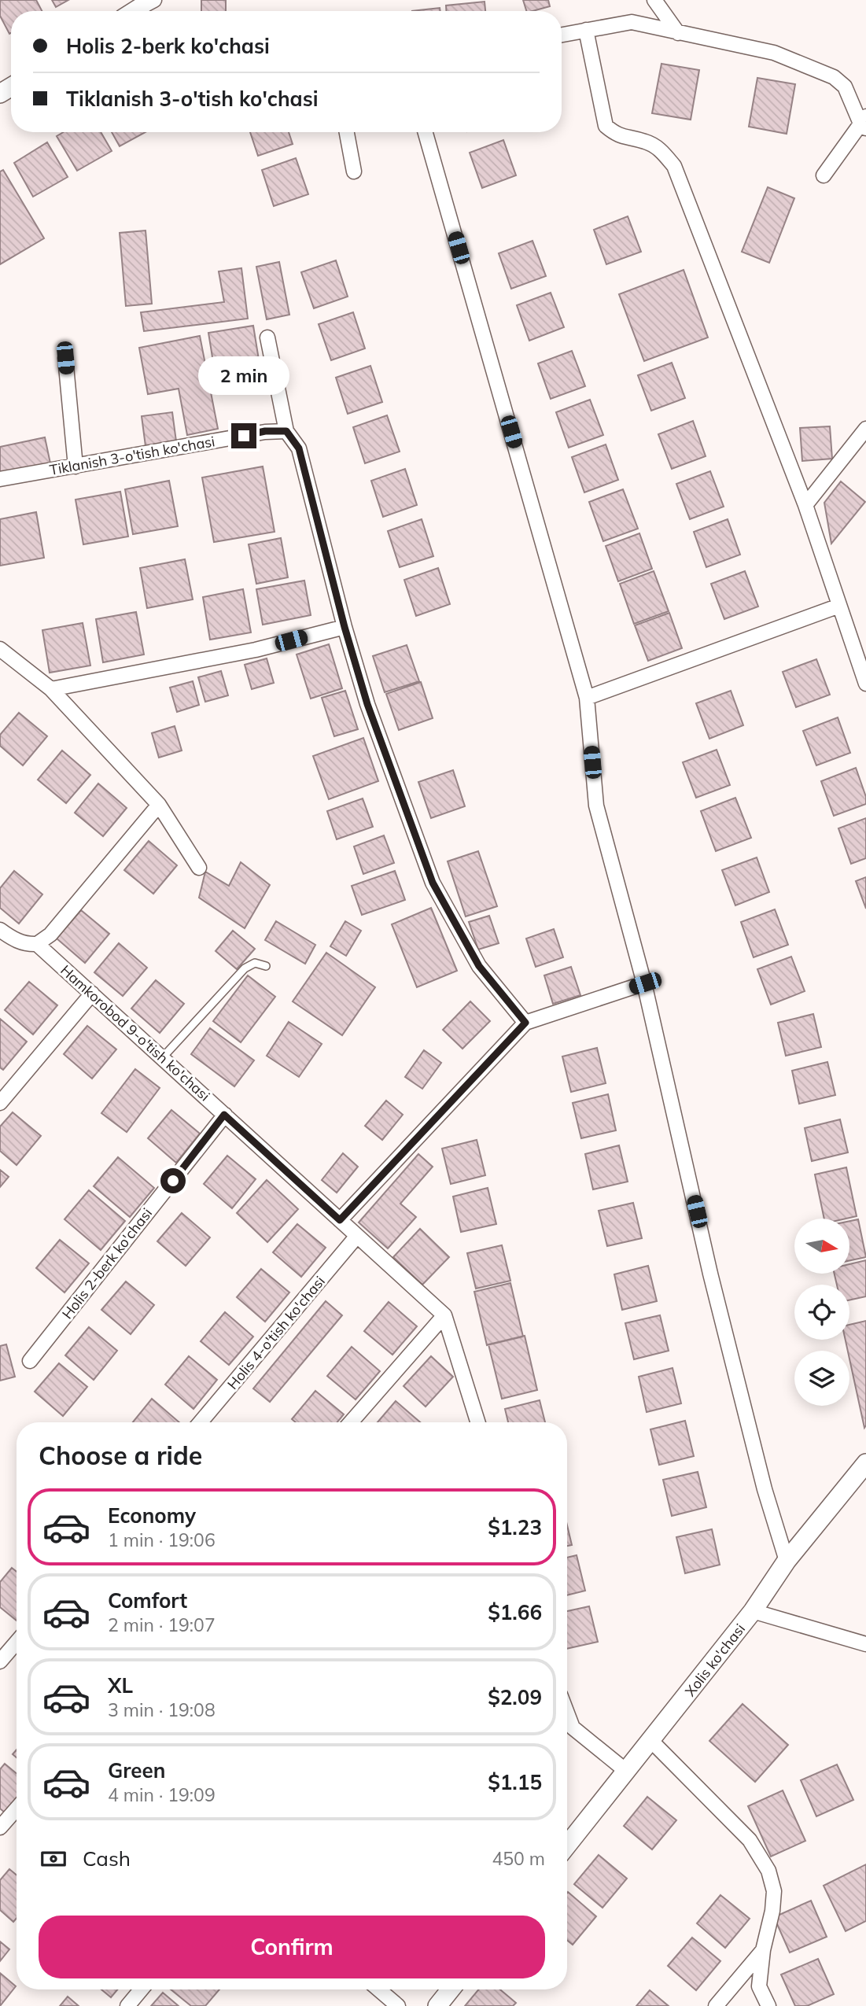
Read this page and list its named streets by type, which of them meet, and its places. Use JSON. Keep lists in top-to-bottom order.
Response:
{
  "streets": {
    "street": [
      "Tiklanish 3-o'tish ko'chasi",
      "Hamkorobod 9-o'tish ko'chasi",
      "Holis 2-berk ko'chasi",
      "Holis 4-o'tish ko'chasi",
      "Xolis ko'chasi"
    ]
  },
  "crossings": [
    ["Hamkorobod 9-o'tish ko'chasi", "Holis 2-berk ko'chasi"],
    ["Hamkorobod 9-o'tish ko'chasi", "Holis 4-o'tish ko'chasi"]
  ],
  "north": "right",
  "page": {
    "banner": ["Holis 2-berk ko'chasi", "Tiklanish 3-o'tish ko'chasi"],
    "bubble": "2 min",
    "heading": "Choose a ride",
    "list": [
      {
        "name": "Economy",
        "note": "1 min · 19:06",
        "value": "$1.23"
      },
      {
        "name": "Comfort",
        "note": "2 min · 19:07",
        "value": "$1.66"
      },
      {
        "name": "XL",
        "note": "3 min · 19:08",
        "value": "$2.09"
      },
      {
        "name": "Green",
        "note": "4 min · 19:09",
        "value": "$1.15"
      }
    ],
    "pay": ["Cash", "450 m"],
    "buttons": "Confirm"
  }
}
